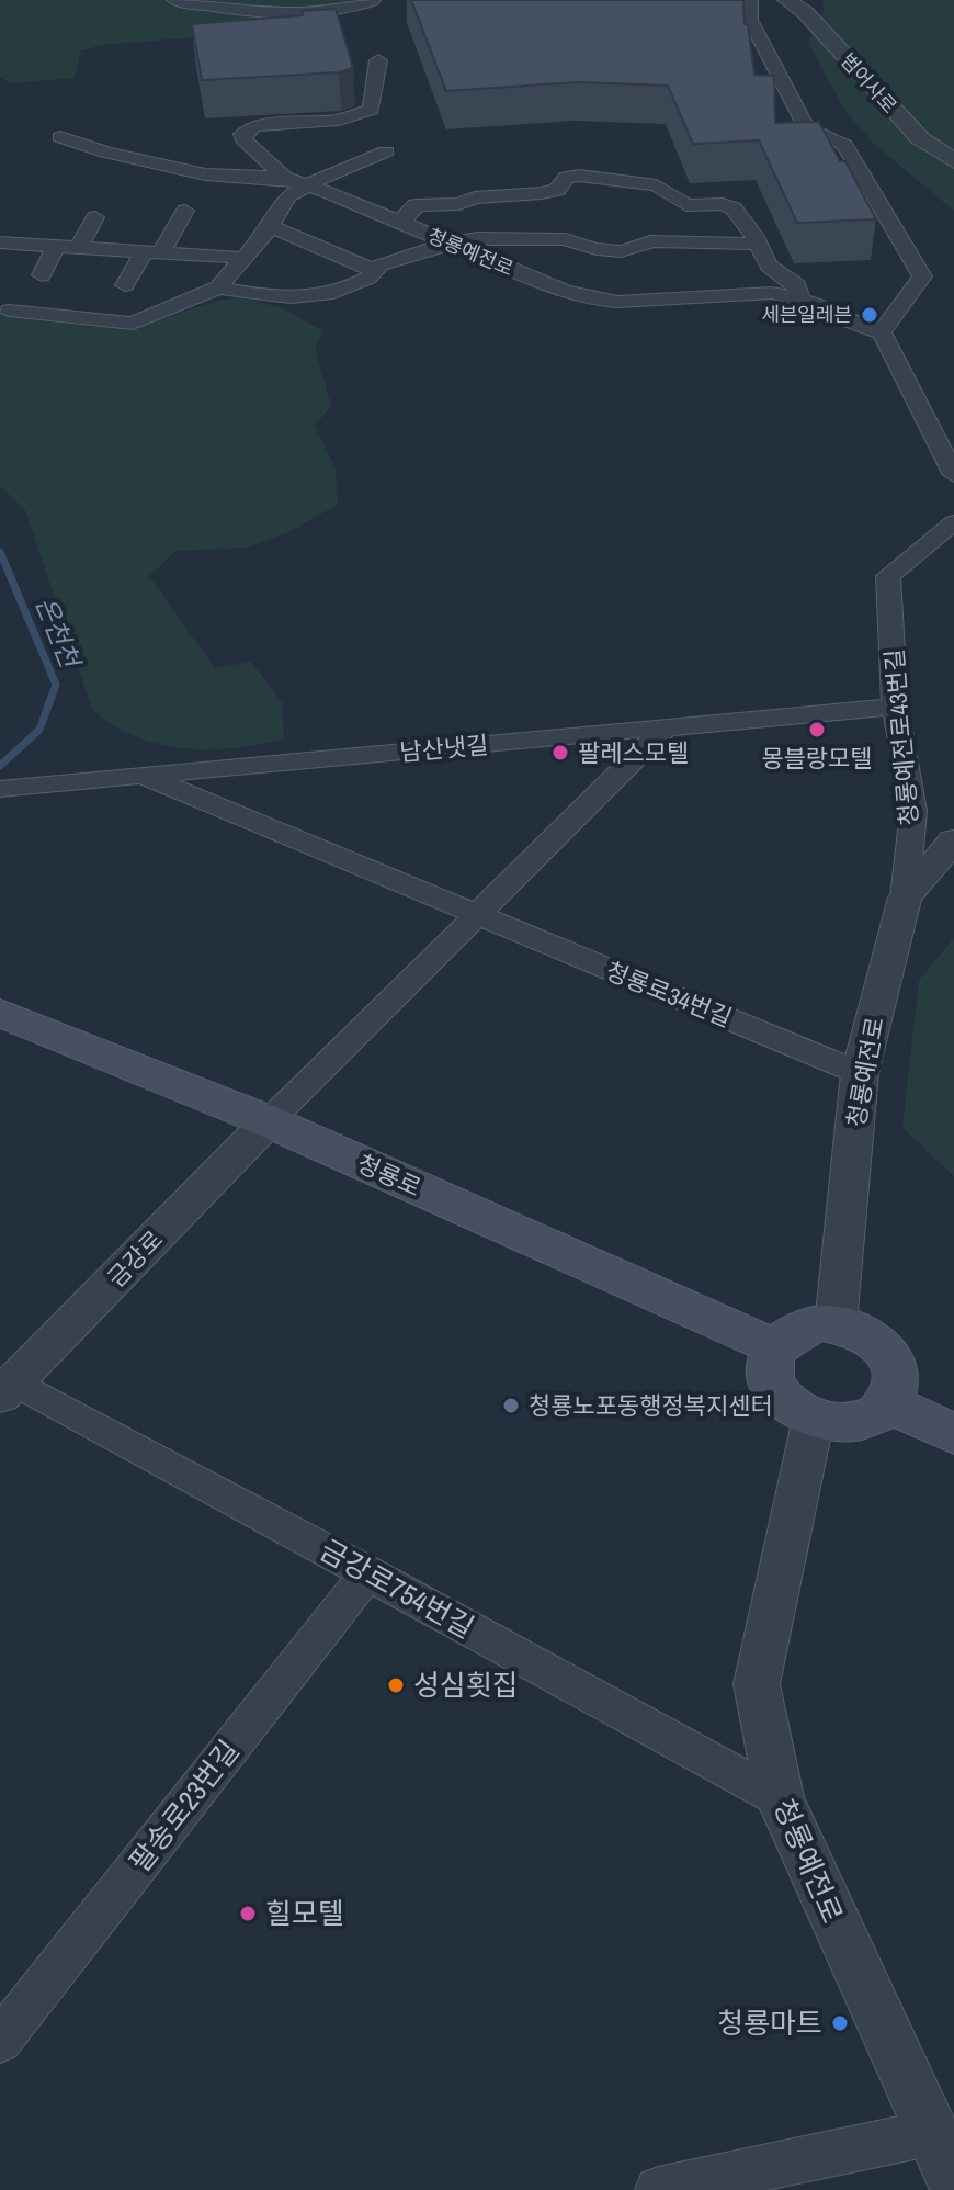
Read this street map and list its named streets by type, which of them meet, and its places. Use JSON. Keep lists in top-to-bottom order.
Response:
{
  "streets": {
    "main road": ["청룡로"],
    "street": [
      "범어사로",
      "청룡예전로",
      "청룡예전로43번길",
      "남산냇길",
      "청룡로34번길",
      "금강로",
      "금강로754번길",
      "팔송로23번길"
    ]
  },
  "crossings": [
    ["청룡예전로", "청룡예전로43번길"],
    ["청룡예전로", "청룡로34번길"],
    ["청룡예전로", "청룡로"],
    ["청룡예전로", "금강로754번길"],
    ["청룡예전로43번길", "남산냇길"],
    ["남산냇길", "청룡로34번길"],
    ["청룡로", "금강로"],
    ["금강로", "금강로754번길"],
    ["금강로754번길", "팔송로23번길"]
  ],
  "water": ["온천천"],
  "places": [
    "세븐일레븐",
    "몽블랑모텔",
    "팔레스모텔",
    "청룡노포동행정복지센터",
    "성심횟집",
    "힐모텔",
    "청룡마트"
  ]
}
